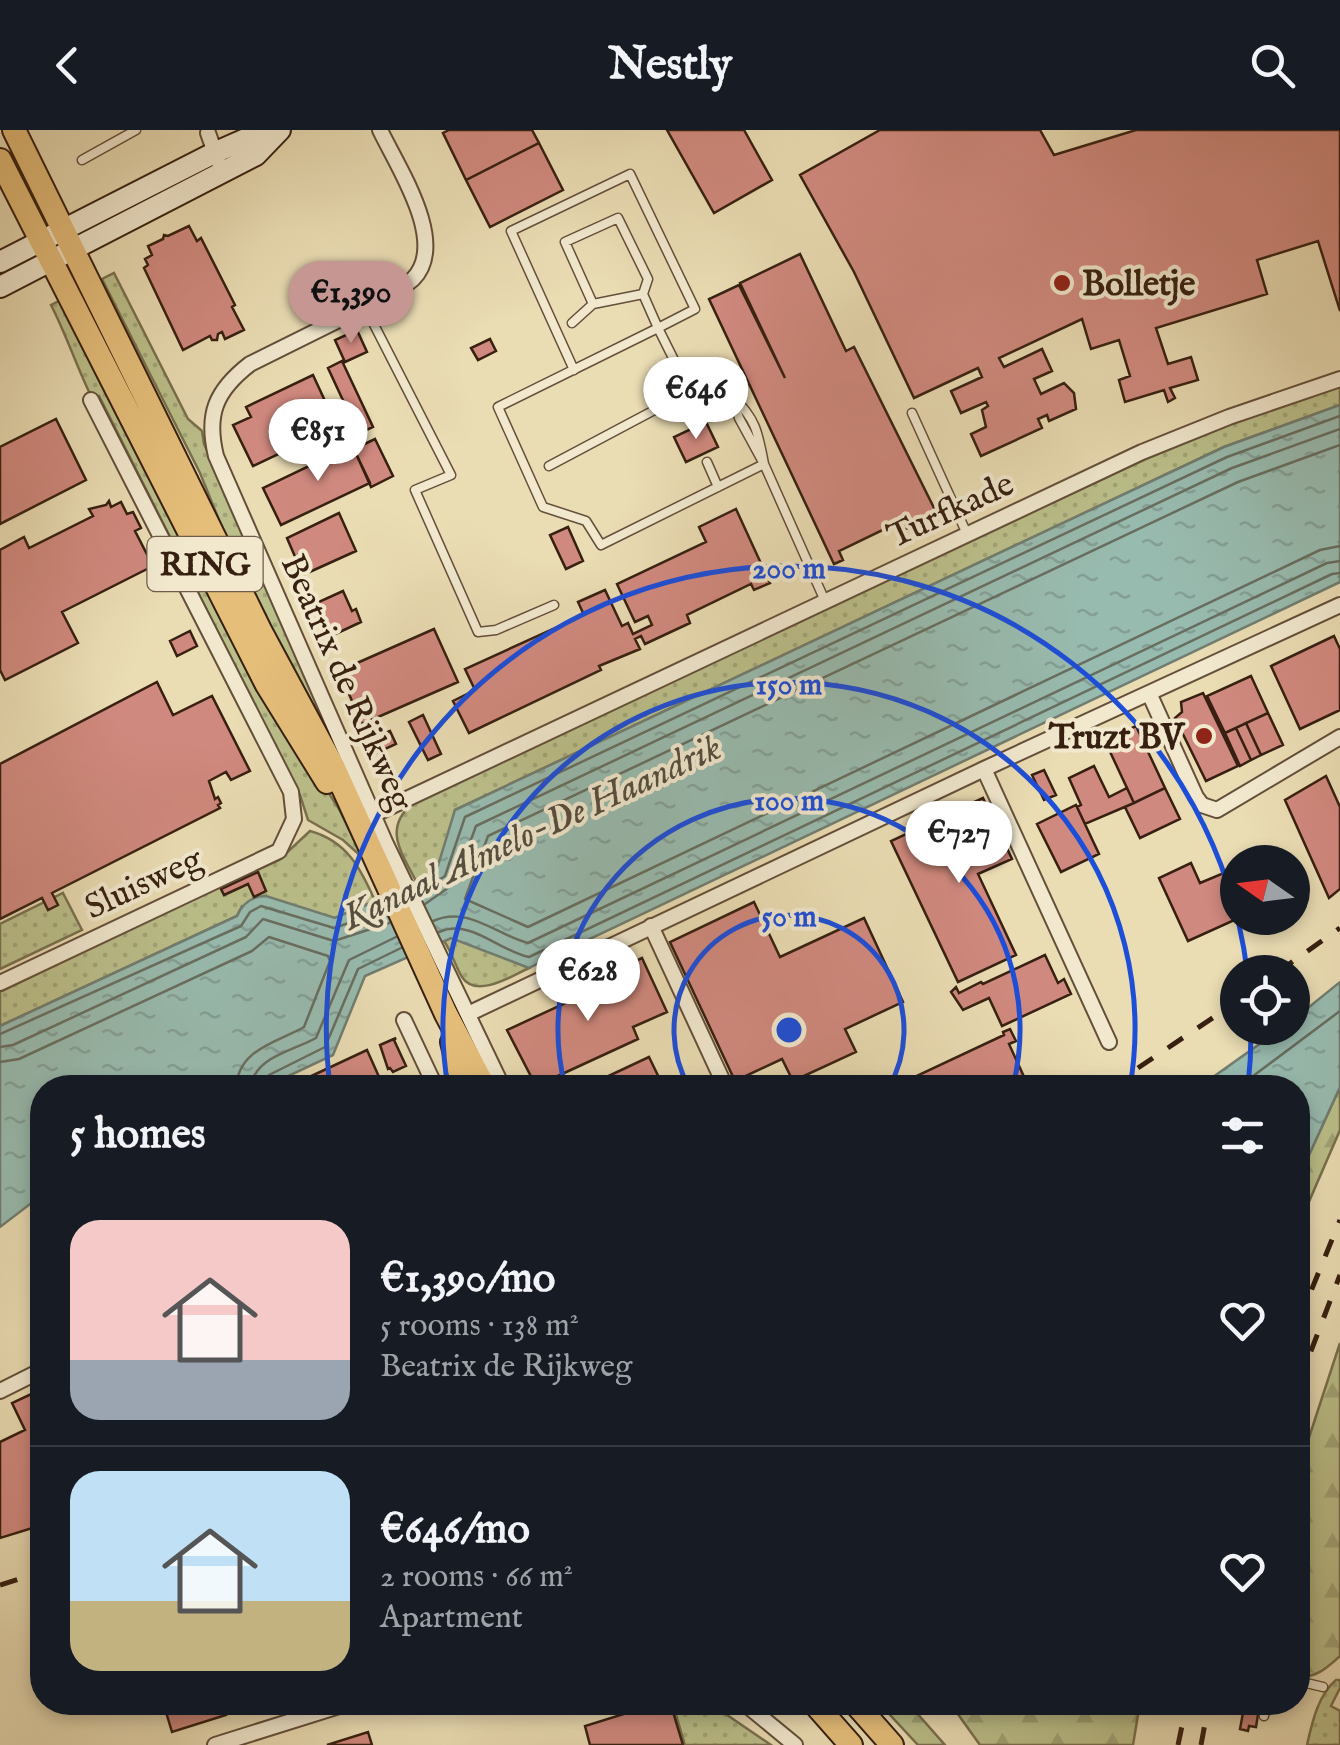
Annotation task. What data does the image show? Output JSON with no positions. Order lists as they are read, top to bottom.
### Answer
{
  "streets": {
    "main road": ["RING"],
    "street": ["Turfkade", "Beatrix de Rijkweg", "Sluisweg"]
  },
  "crossings": [
    ["Turfkade", "RING"],
    ["Turfkade", "Beatrix de Rijkweg"],
    ["RING", "Beatrix de Rijkweg"]
  ],
  "water": ["Kanaal Almelo-De Haandrik"],
  "places": ["Bolletje", "Truzt BV"],
  "north": "left",
  "page": {
    "header": "Nestly",
    "price": [
      "€1,390",
      "€646",
      "€851",
      "€727",
      "€628"
    ],
    "heading": "5 homes",
    "list": [
      {
        "name": "€1,390/mo",
        "note": "5 rooms · 138 m² · Beatrix de Rijkweg"
      },
      {
        "name": "€646/mo",
        "note": "2 rooms · 66 m² · Apartment"
      }
    ]
  },
  "rings": [
    "200 m",
    "150 m",
    "100 m",
    "50 m"
  ]
}
